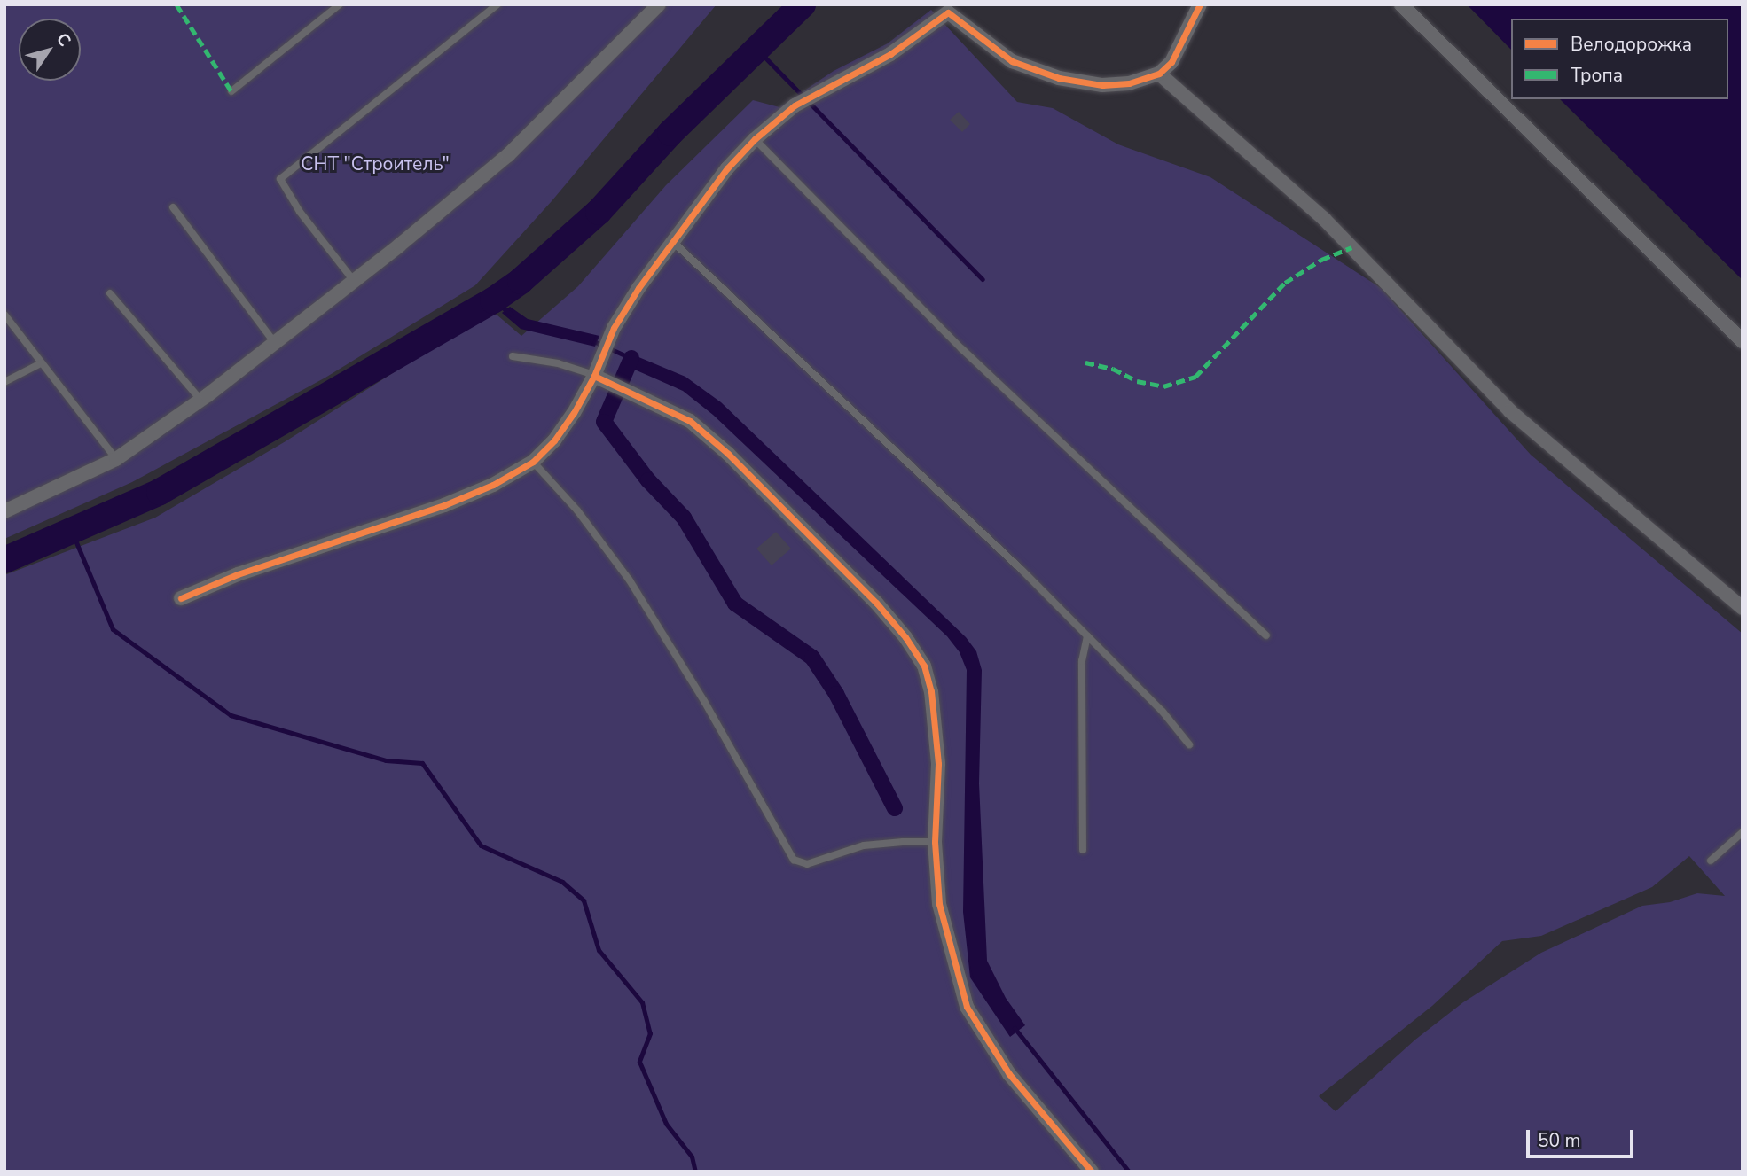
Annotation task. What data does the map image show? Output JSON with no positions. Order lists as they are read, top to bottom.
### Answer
{
  "parks": ["СНТ \"Строитель\""],
  "legend": ["Велодорожка", "Тропа"],
  "scale_bar": "50 m",
  "north": "top right"
}
